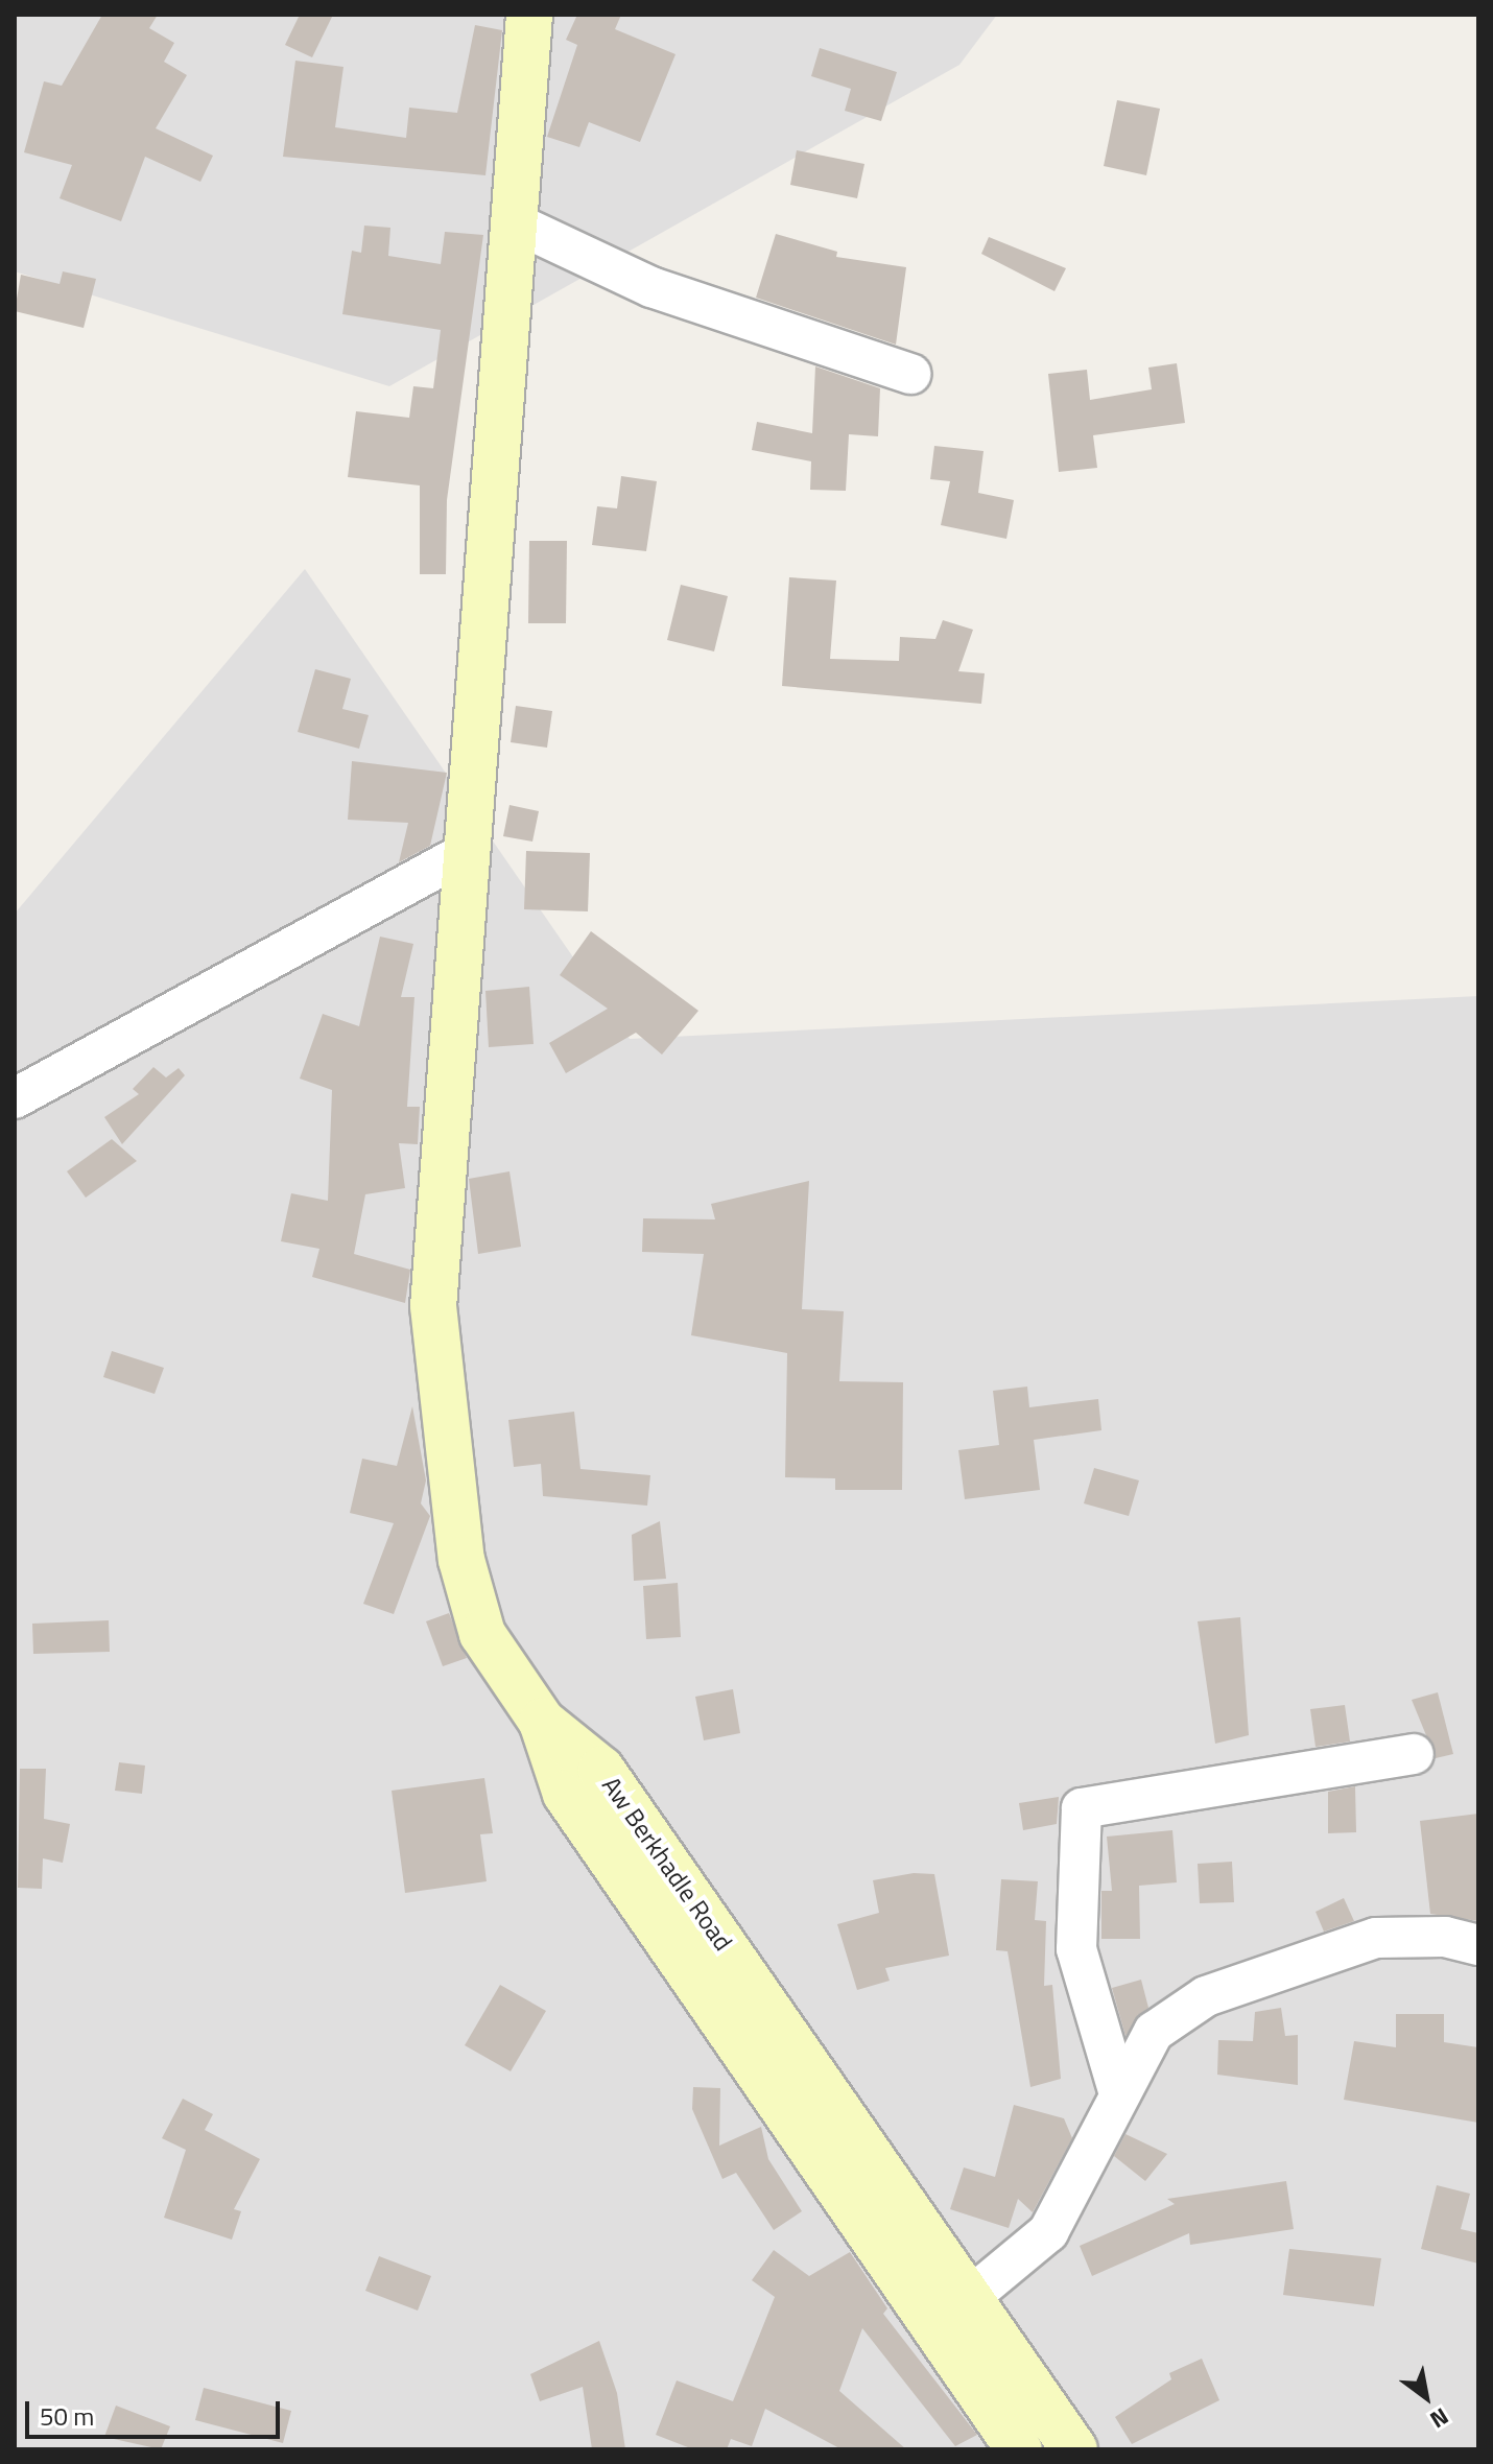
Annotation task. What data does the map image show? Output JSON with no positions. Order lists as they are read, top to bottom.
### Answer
{
  "streets": {
    "main road": ["Aw Berkhadle Road"]
  },
  "scale_bar": "50 m",
  "north": "bottom right"
}
